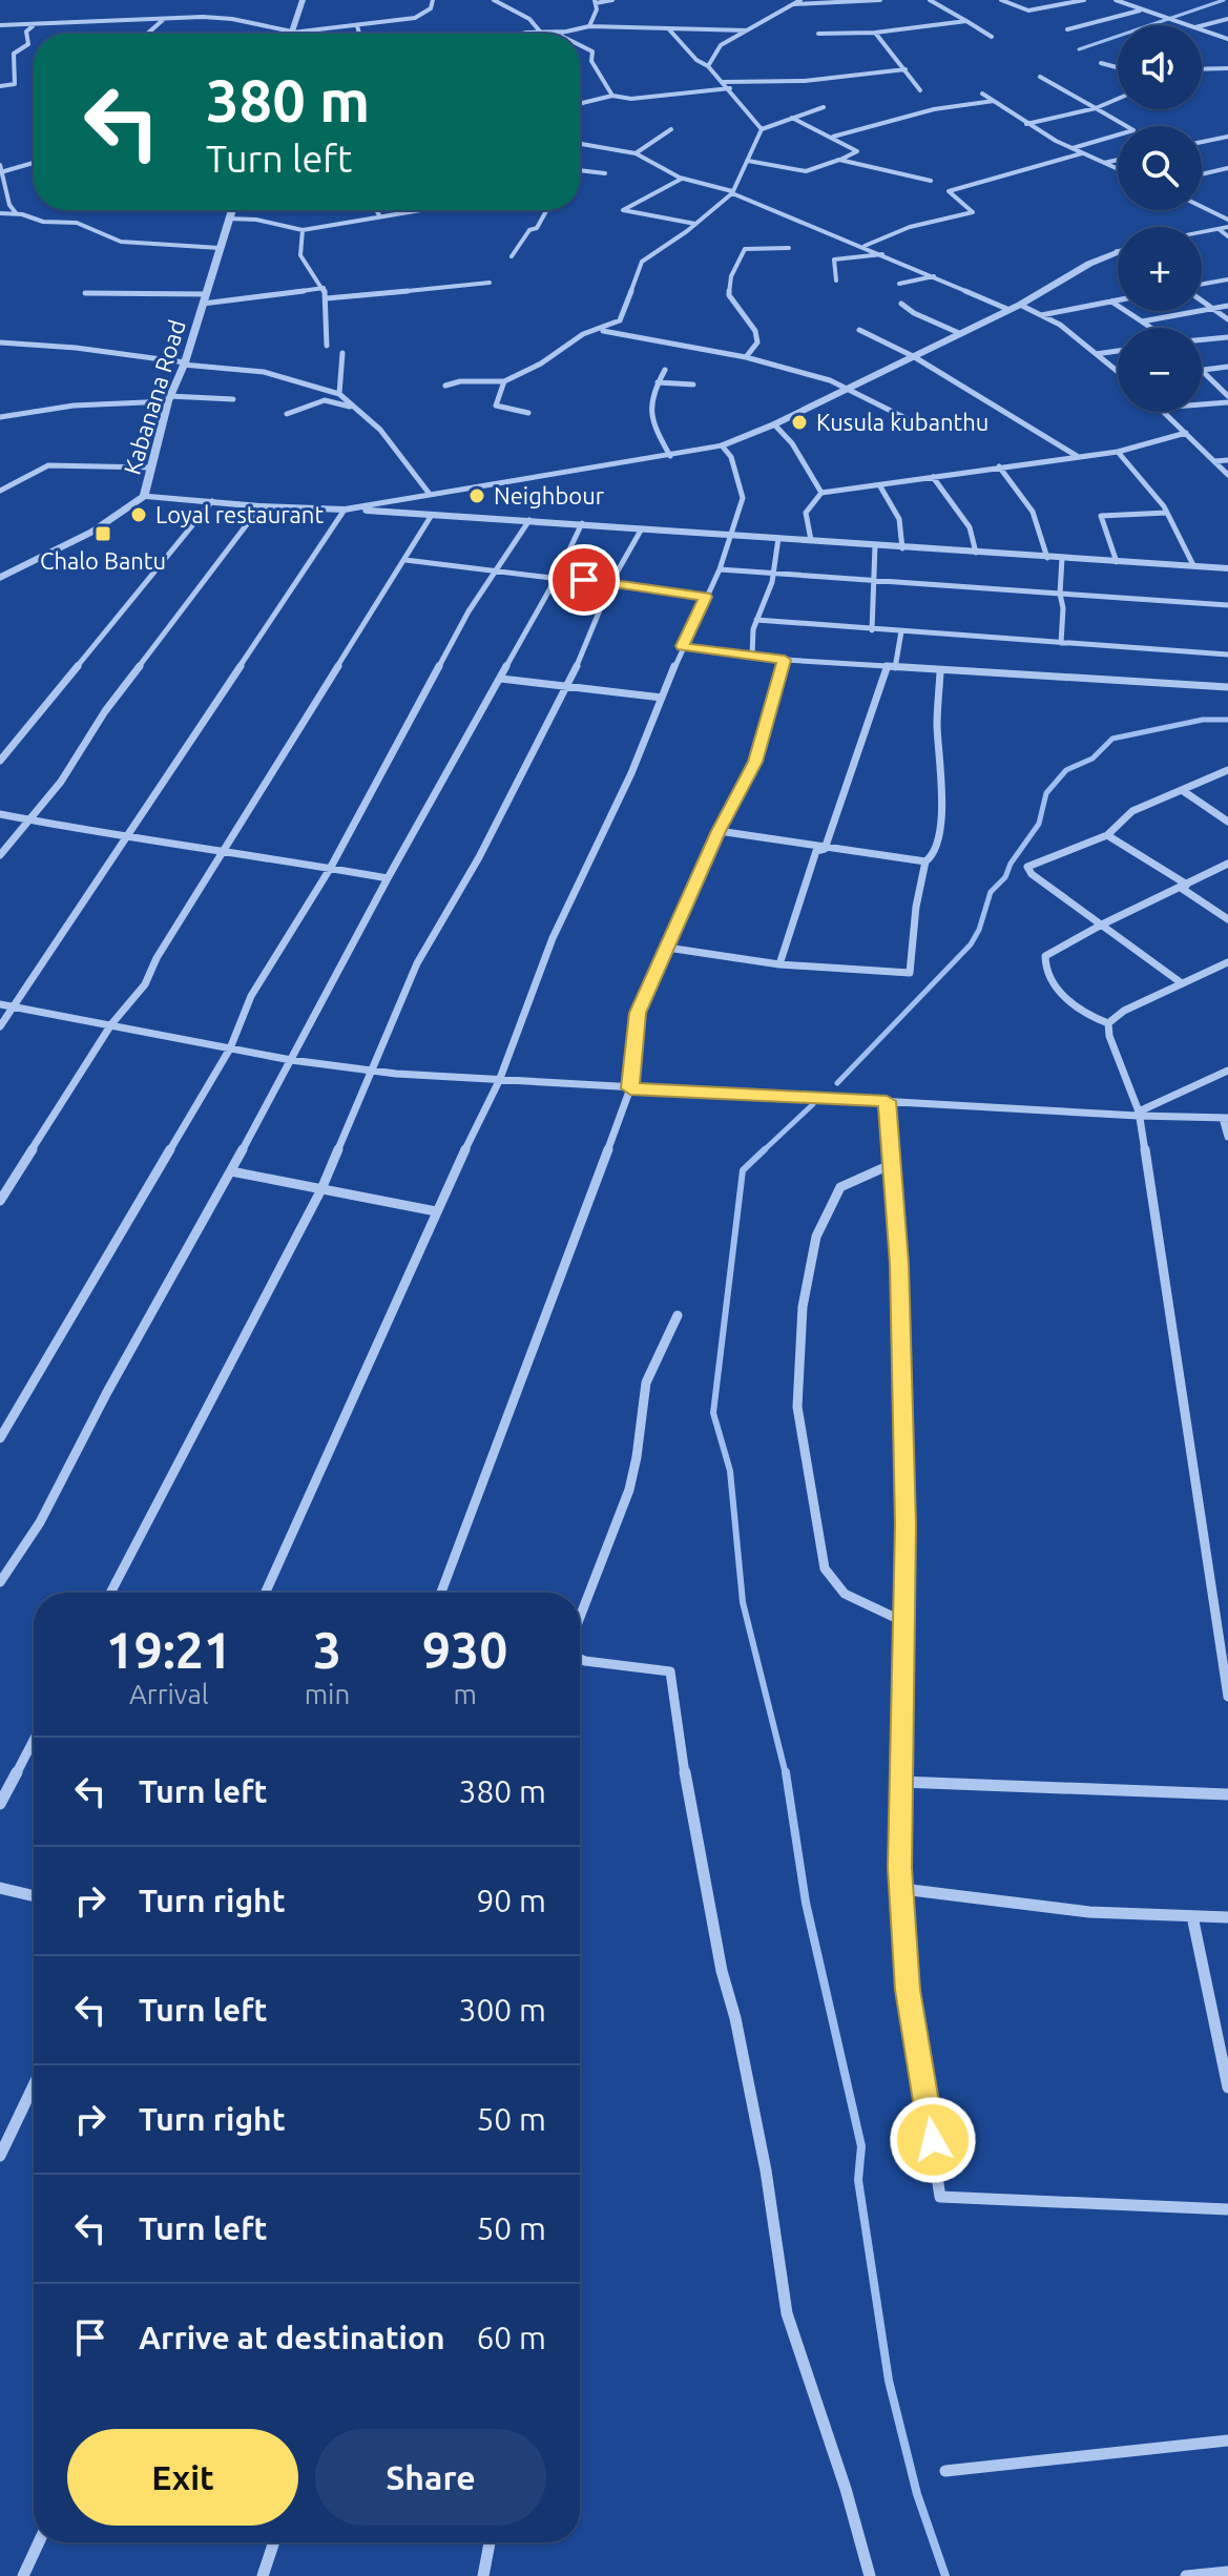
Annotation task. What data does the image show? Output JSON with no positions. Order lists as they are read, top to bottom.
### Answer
{
  "streets": {
    "street": ["Kabanana Road"]
  },
  "places": {
    "other": ["Kusula kubanthu", "Neighbour", "Loyal restaurant"],
    "transit": ["Chalo Bantu"]
  },
  "page": {
    "map_buttons": ["+", "−"],
    "turn": ["380 m", "Turn left"],
    "eta": [
      "19:21",
      "Arrival",
      "3",
      "min",
      "930",
      "m"
    ],
    "list": [
      {
        "name": "Turn left",
        "value": "380 m"
      },
      {
        "name": "Turn right",
        "value": "90 m"
      },
      {
        "name": "Turn left",
        "value": "300 m"
      },
      {
        "name": "Turn right",
        "value": "50 m"
      },
      {
        "name": "Turn left",
        "value": "50 m"
      },
      {
        "name": "Arrive at destination",
        "value": "60 m"
      }
    ],
    "buttons": ["Exit", "Share"]
  }
}
